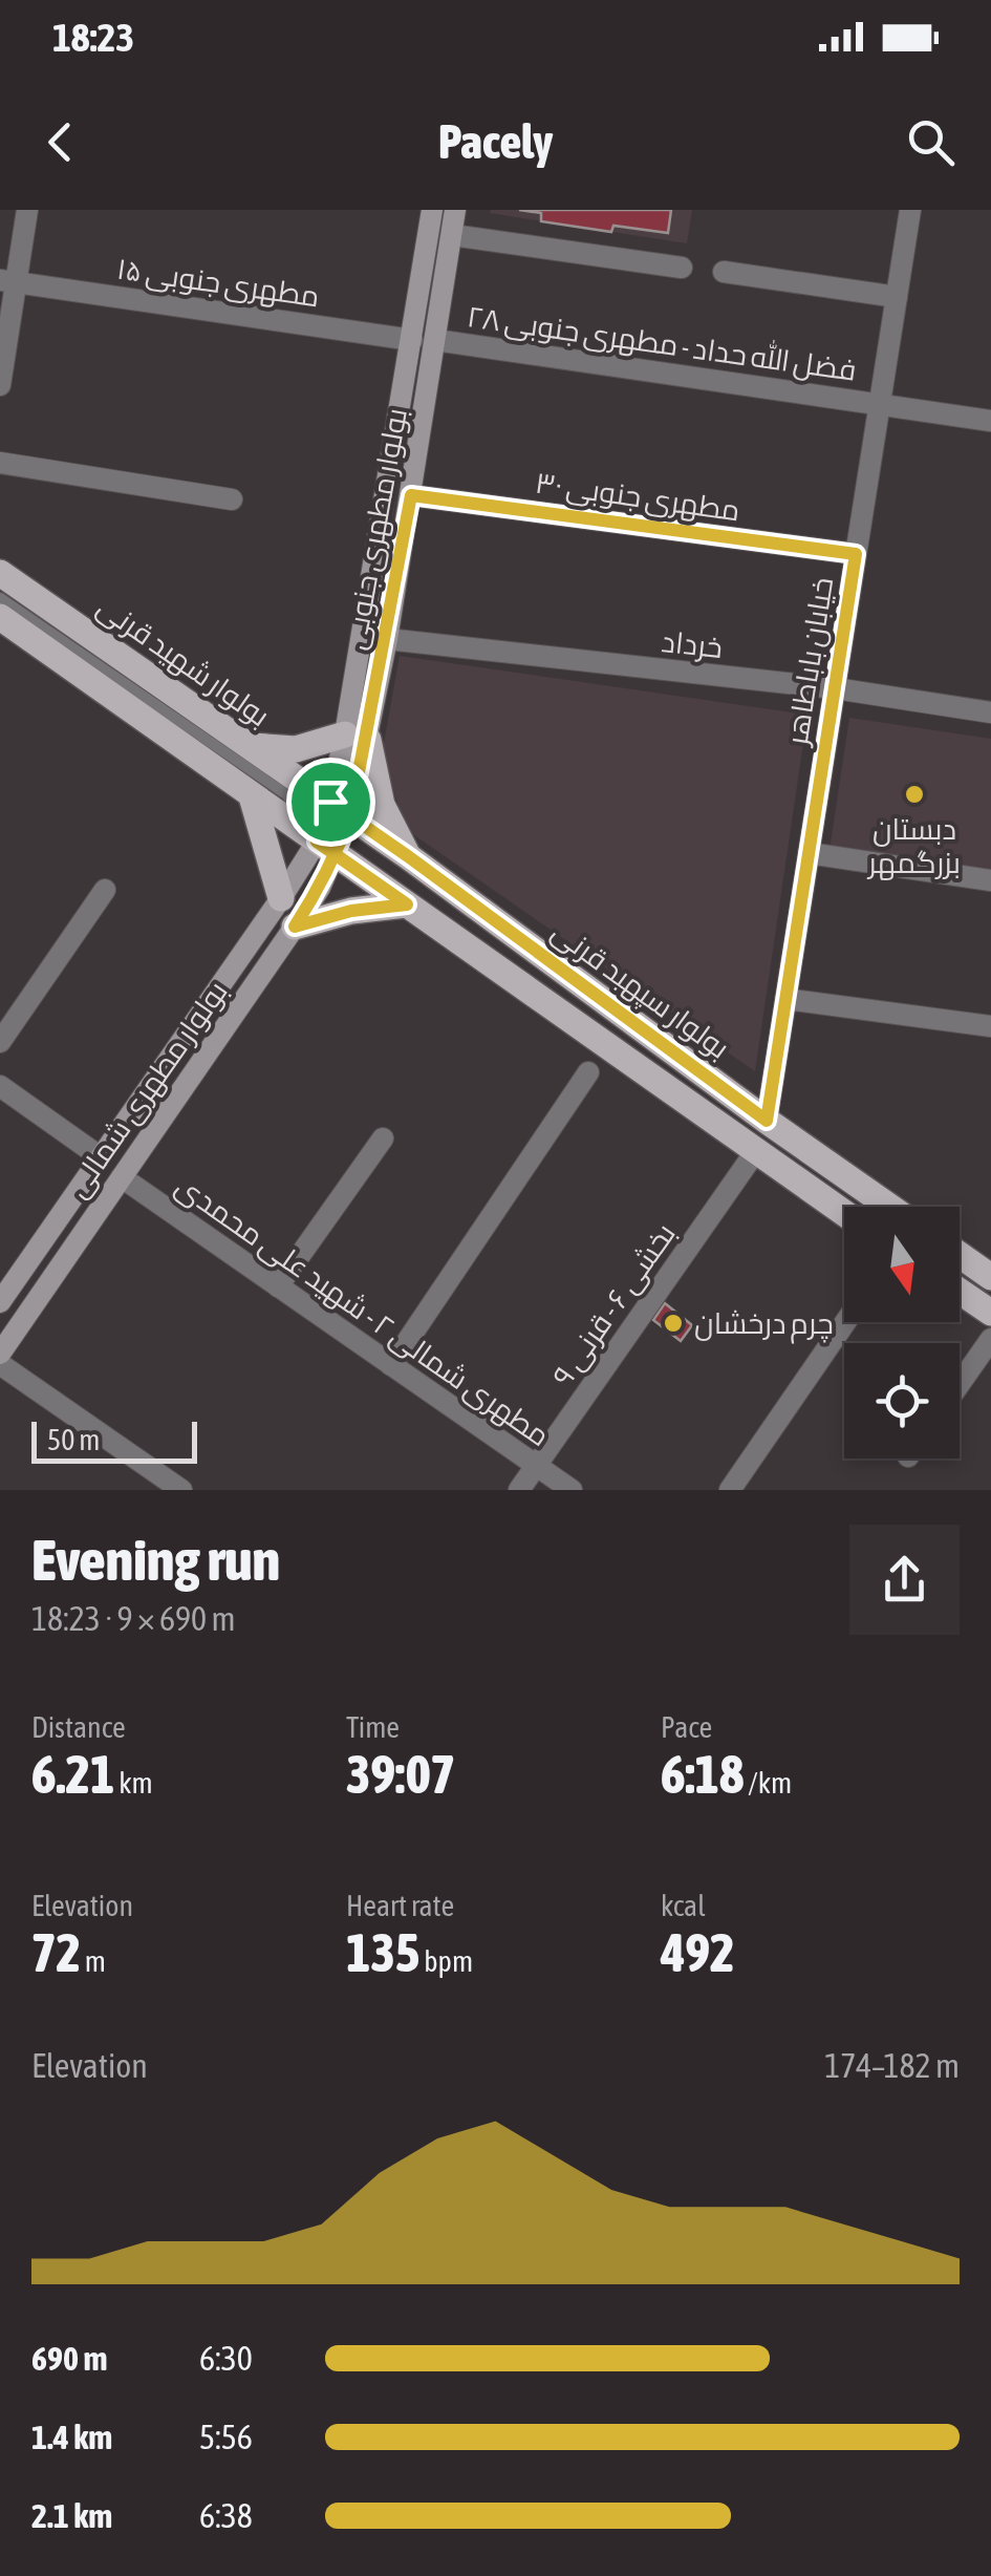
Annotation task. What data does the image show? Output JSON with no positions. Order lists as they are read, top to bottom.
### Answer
{
  "streets": {
    "main road": [
      "بولوار مطهری جنوبی",
      "بولوار شهید قرنی",
      "بولوار سپهبد قرنی",
      "بولوار مطهری شمالی"
    ],
    "street": [
      "مطهری جنوبی ۱۵",
      "فضل الله حداد - مطهری جنوبی ۲۸",
      "مطهری جنوبی ۳۰",
      "خرداد",
      "خیابان باباطاهر",
      "بخشی ۶ - قرنی ۹",
      "مطهری شمالی ۲ - شهید علی محمدی"
    ]
  },
  "crossings": [
    ["مطهری جنوبی ۱۵", "بولوار مطهری جنوبی"],
    ["فضل الله حداد - مطهری جنوبی ۲۸", "بولوار مطهری جنوبی"],
    ["فضل الله حداد - مطهری جنوبی ۲۸", "خیابان باباطاهر"],
    ["مطهری جنوبی ۳۰", "بولوار مطهری جنوبی"],
    ["مطهری جنوبی ۳۰", "خیابان باباطاهر"],
    ["بولوار مطهری جنوبی", "خرداد"],
    ["بولوار مطهری جنوبی", "بولوار شهید قرنی"],
    ["بولوار مطهری جنوبی", "بولوار سپهبد قرنی"],
    ["بولوار مطهری جنوبی", "بولوار مطهری شمالی"],
    ["خرداد", "خیابان باباطاهر"],
    ["بولوار شهید قرنی", "بولوار سپهبد قرنی"],
    ["خیابان باباطاهر", "بولوار سپهبد قرنی"],
    ["بولوار مطهری شمالی", "مطهری شمالی ۲ - شهید علی محمدی"],
    ["بخشی ۶ - قرنی ۹", "مطهری شمالی ۲ - شهید علی محمدی"]
  ],
  "places": ["دبستان بزرگمهر", "چرم درخشان"],
  "scale_bar": "50 m",
  "north": "bottom",
  "page": {
    "status": "18:23",
    "header": "Pacely",
    "scale": "50 m",
    "heading": ["Evening run", "18:23 · 9 × 690 m"],
    "stats": [
      ["Distance", "6.21 km"],
      ["Time", "39:07"],
      ["Pace", "6:18 /km"],
      ["Elevation", "72 m"],
      ["Heart rate", "135 bpm"],
      ["kcal", "492"]
    ],
    "chart": ["Elevation", "174–182 m"],
    "list": [
      {
        "name": "690 m",
        "note": "6:30"
      },
      {
        "name": "1.4 km",
        "note": "5:56"
      },
      {
        "name": "2.1 km",
        "note": "6:38"
      }
    ]
  }
}
